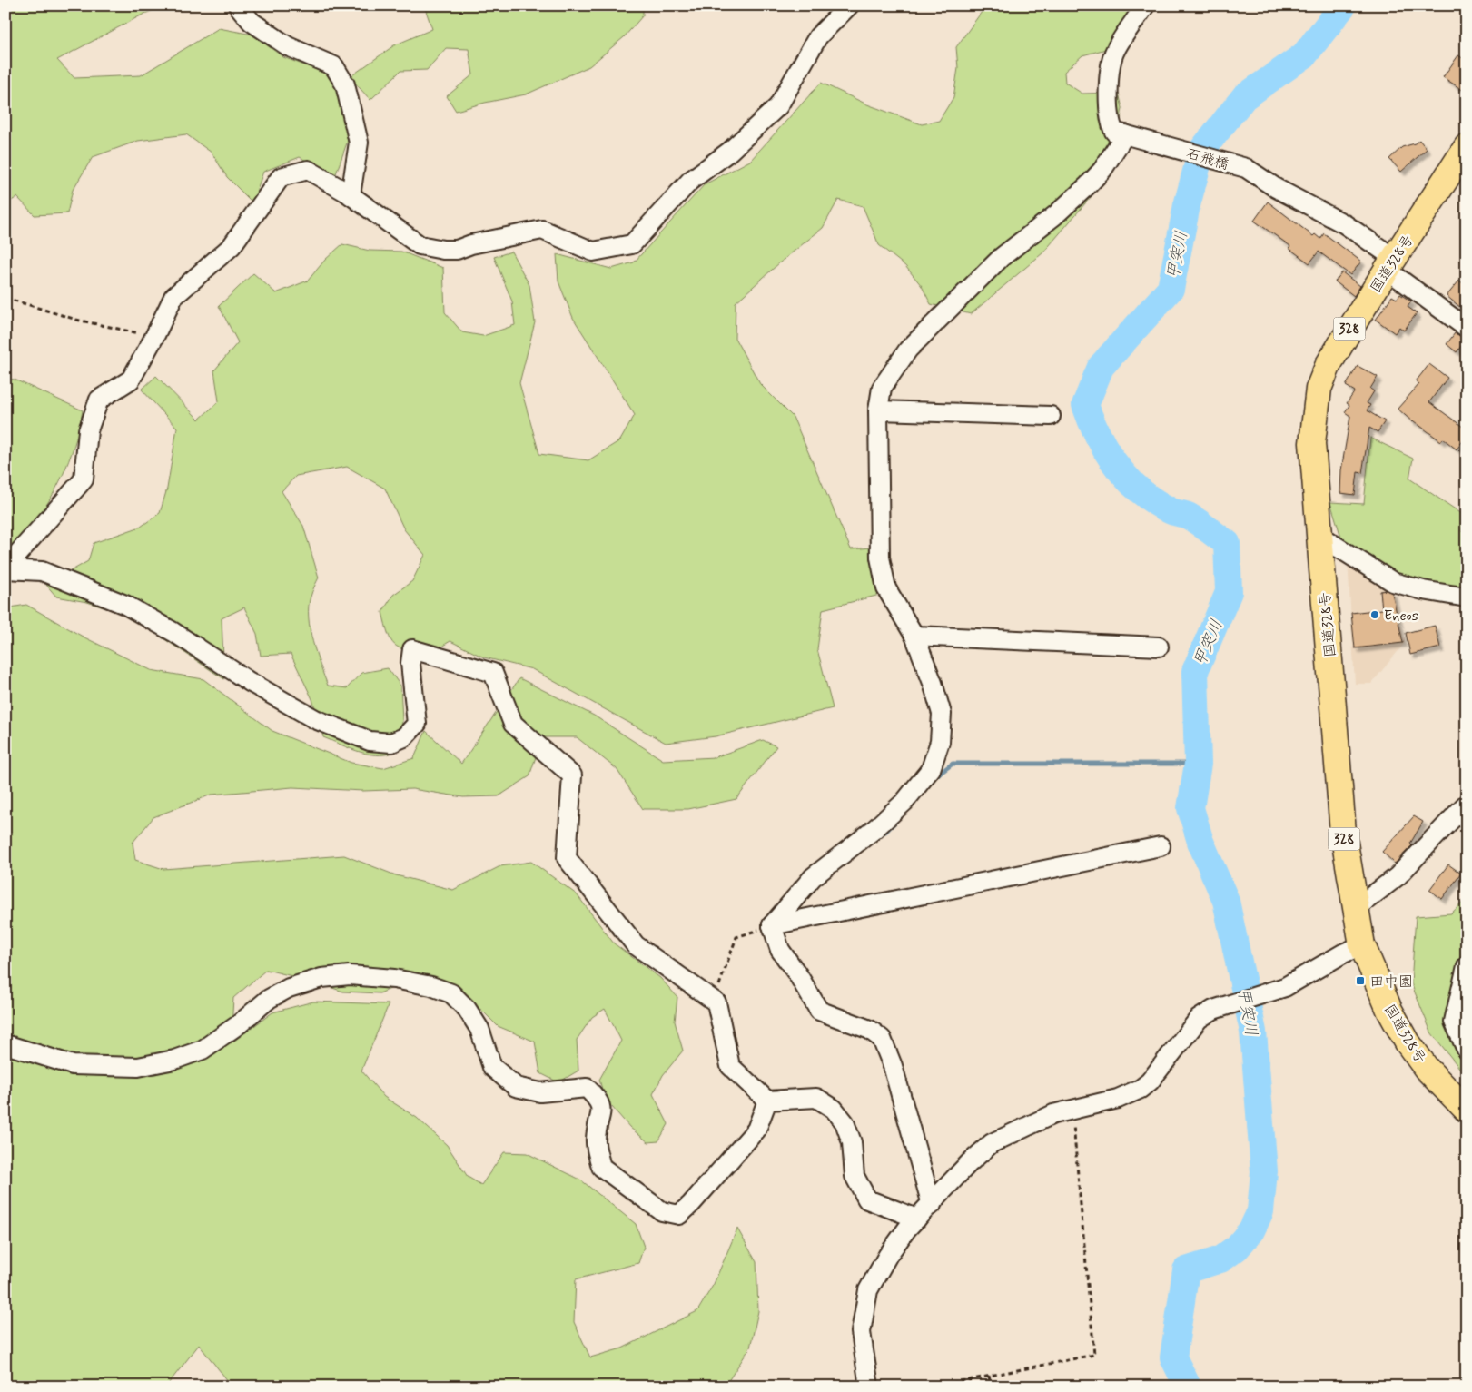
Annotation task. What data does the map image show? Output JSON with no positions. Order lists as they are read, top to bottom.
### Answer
{
  "streets": {
    "highway": ["国道328号", "328"],
    "street": ["石飛橋"]
  },
  "crossings": [
    ["石飛橋", "国道328号"]
  ],
  "water": ["甲突川"],
  "places": {
    "other": ["Eneos"],
    "transit": ["田中園"]
  }
}
